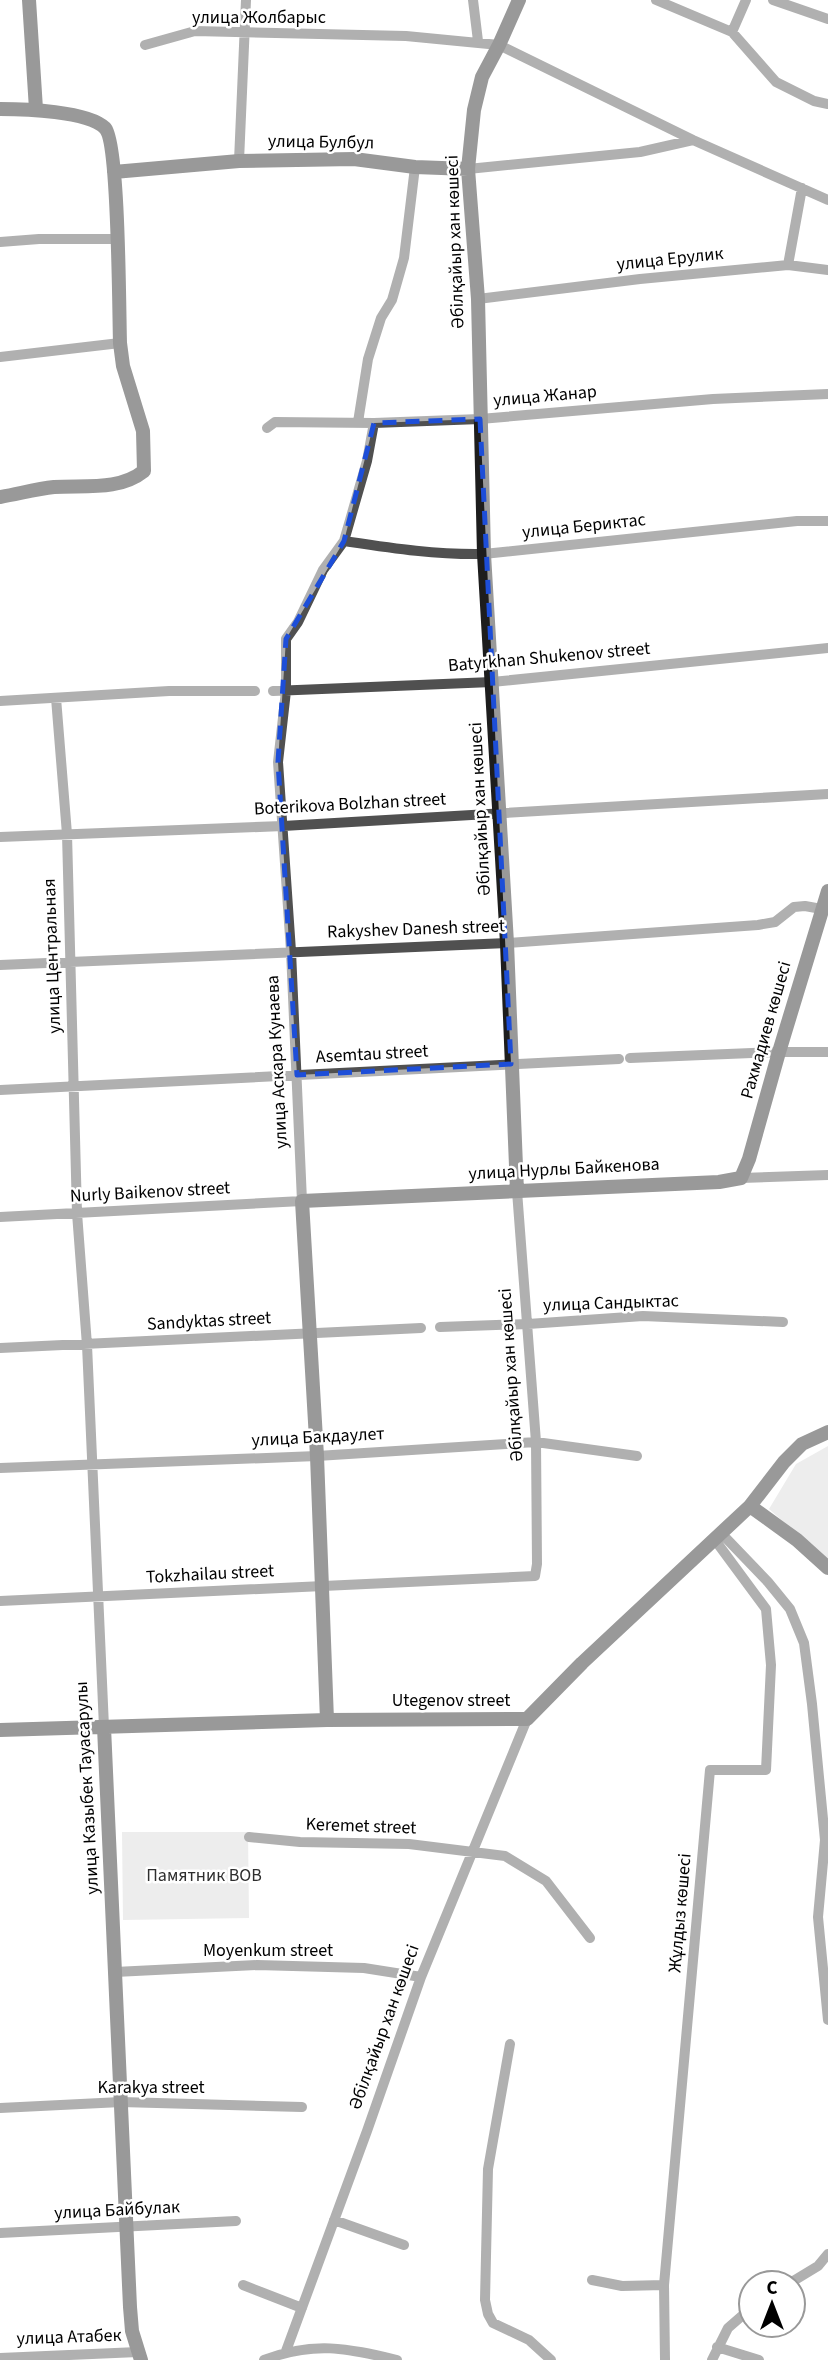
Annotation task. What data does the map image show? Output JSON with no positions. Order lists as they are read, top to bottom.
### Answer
{
  "streets": {
    "street": [
      "улица Жолбарыс",
      "улица Булбул",
      "Әбілқайыр хан көшесі",
      "улица Ерулик",
      "улица Жанар",
      "улица Бериктас",
      "Batyrkhan Shukenov street",
      "Boterikova Bolzhan street",
      "Rakyshev Danesh street",
      "улица Центральная",
      "Рахмадиев көшесі",
      "Asemtau street",
      "улица Аскара Кунаева",
      "улица Нурлы Байкенова",
      "Nurly Baikenov street",
      "улица Сандыктас",
      "Sandyktas street",
      "улица Бакдаулет",
      "Tokzhailau street",
      "Utegenov street",
      "улица Казыбек Тауасарулы",
      "Keremet street",
      "Жұлдыз көшесі",
      "Moyenkum street",
      "Karakya street",
      "улица Байбулак",
      "улица Атабек"
    ]
  },
  "crossings": [
    ["улица Жолбарыс", "Әбілқайыр хан көшесі"],
    ["улица Булбул", "Әбілқайыр хан көшесі"],
    ["Әбілқайыр хан көшесі", "улица Ерулик"],
    ["Әбілқайыр хан көшесі", "улица Жанар"],
    ["Әбілқайыр хан көшесі", "улица Бериктас"],
    ["Әбілқайыр хан көшесі", "Batyrkhan Shukenov street"],
    ["Әбілқайыр хан көшесі", "Boterikova Bolzhan street"],
    ["Әбілқайыр хан көшесі", "Rakyshev Danesh street"],
    ["Әбілқайыр хан көшесі", "Asemtau street"],
    ["Әбілқайыр хан көшесі", "улица Нурлы Байкенова"],
    ["Әбілқайыр хан көшесі", "улица Сандыктас"],
    ["Әбілқайыр хан көшесі", "улица Бакдаулет"],
    ["Әбілқайыр хан көшесі", "Tokzhailau street"],
    ["Әбілқайыр хан көшесі", "Utegenov street"],
    ["Әбілқайыр хан көшесі", "Keremet street"],
    ["Әбілқайыр хан көшесі", "Moyenkum street"],
    ["улица Жанар", "улица Аскара Кунаева"],
    ["улица Бериктас", "улица Аскара Кунаева"],
    ["Batyrkhan Shukenov street", "улица Аскара Кунаева"],
    ["Boterikova Bolzhan street", "улица Центральная"],
    ["Boterikova Bolzhan street", "улица Аскара Кунаева"],
    ["Rakyshev Danesh street", "улица Центральная"],
    ["Rakyshev Danesh street", "Рахмадиев көшесі"],
    ["Rakyshev Danesh street", "улица Аскара Кунаева"],
    ["улица Центральная", "Asemtau street"],
    ["улица Центральная", "Nurly Baikenov street"],
    ["улица Центральная", "улица Казыбек Тауасарулы"],
    ["Рахмадиев көшесі", "Asemtau street"],
    ["Рахмадиев көшесі", "улица Нурлы Байкенова"],
    ["Asemtau street", "улица Аскара Кунаева"],
    ["улица Аскара Кунаева", "улица Нурлы Байкенова"],
    ["улица Аскара Кунаева", "Nurly Baikenov street"],
    ["улица Аскара Кунаева", "Sandyktas street"],
    ["улица Аскара Кунаева", "улица Бакдаулет"],
    ["улица Аскара Кунаева", "Tokzhailau street"],
    ["улица Аскара Кунаева", "Utegenov street"],
    ["улица Нурлы Байкенова", "Nurly Baikenov street"],
    ["Nurly Baikenov street", "улица Казыбек Тауасарулы"],
    ["Sandyktas street", "улица Казыбек Тауасарулы"],
    ["улица Бакдаулет", "улица Казыбек Тауасарулы"],
    ["Tokzhailau street", "улица Казыбек Тауасарулы"],
    ["Utegenov street", "улица Казыбек Тауасарулы"],
    ["Utegenov street", "Жұлдыз көшесі"],
    ["улица Казыбек Тауасарулы", "Moyenkum street"],
    ["улица Казыбек Тауасарулы", "Karakya street"],
    ["улица Казыбек Тауасарулы", "улица Байбулак"],
    ["улица Казыбек Тауасарулы", "улица Атабек"]
  ],
  "parks": ["Памятник ВОВ"],
  "north": "top"
}
